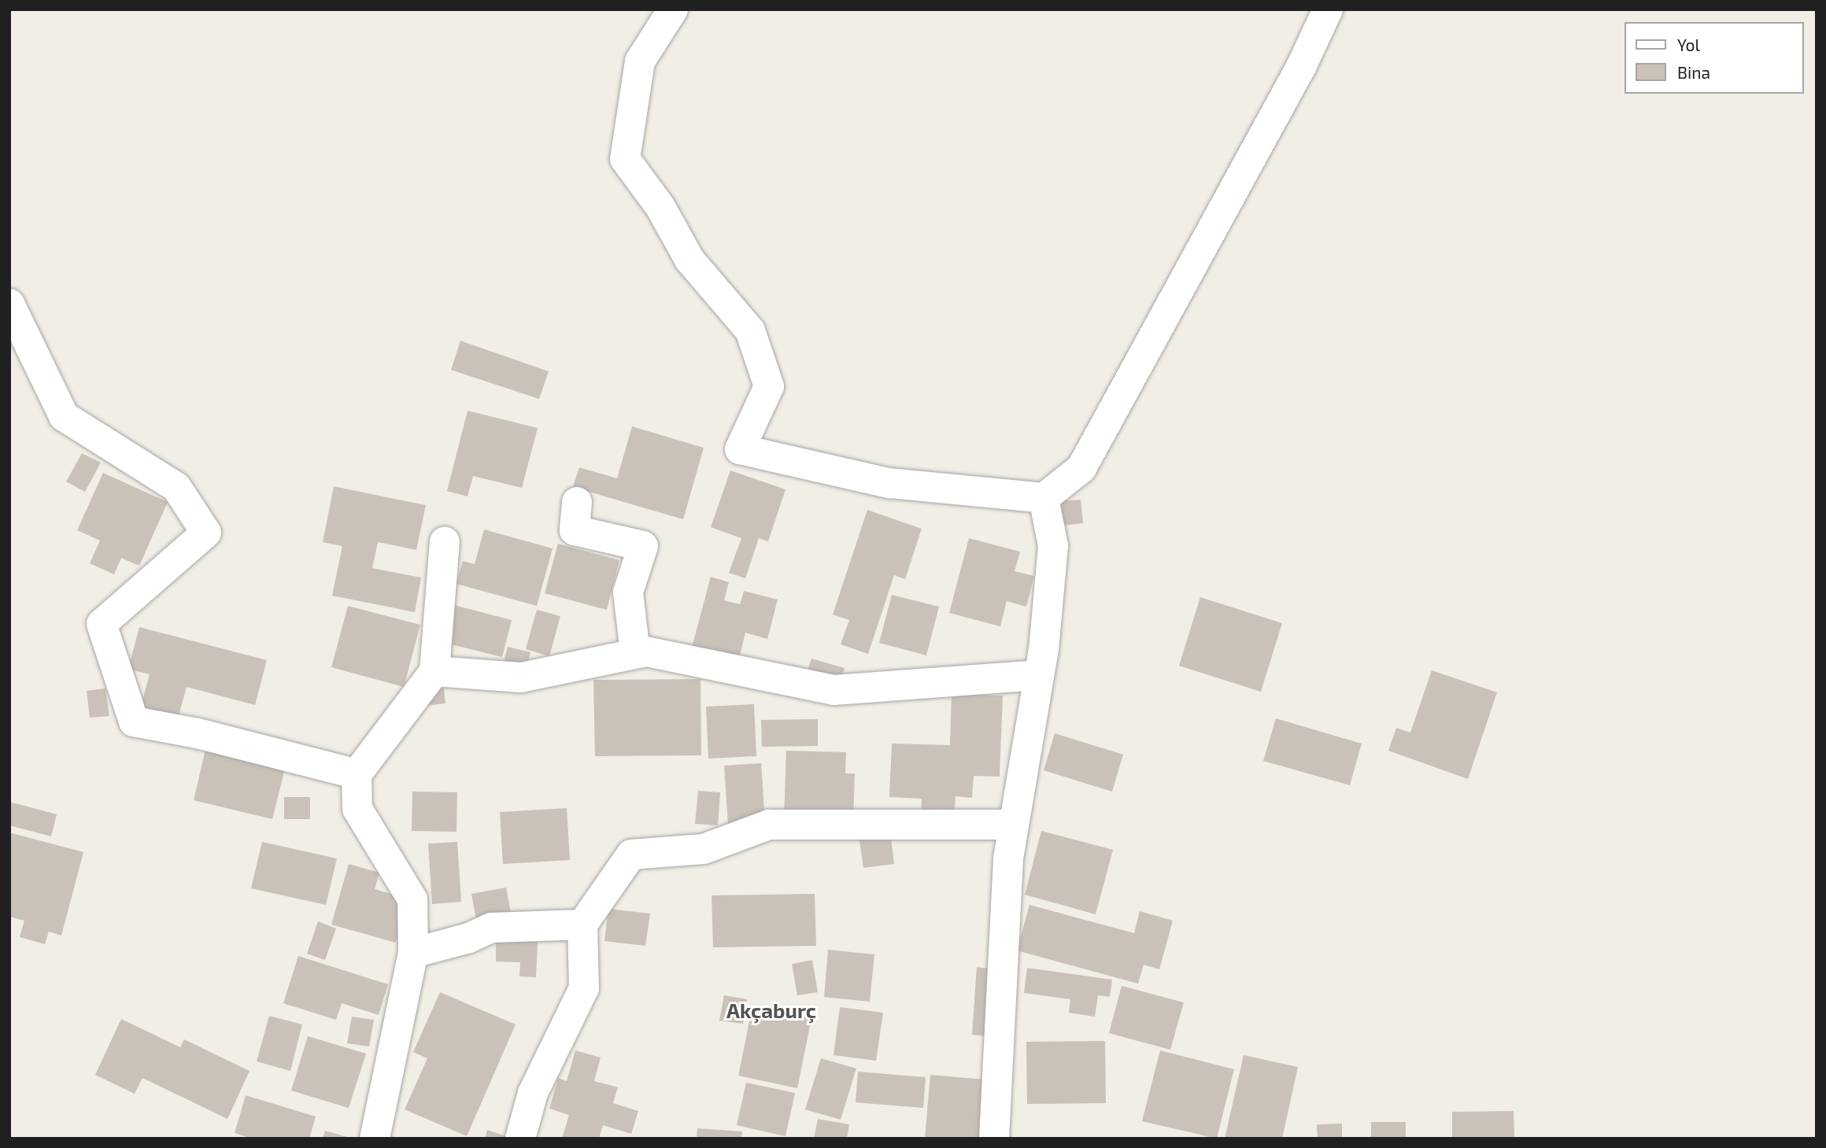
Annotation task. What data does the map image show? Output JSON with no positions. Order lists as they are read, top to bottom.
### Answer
{
  "districts": ["Akçaburç"],
  "legend": ["Yol", "Bina"]
}
